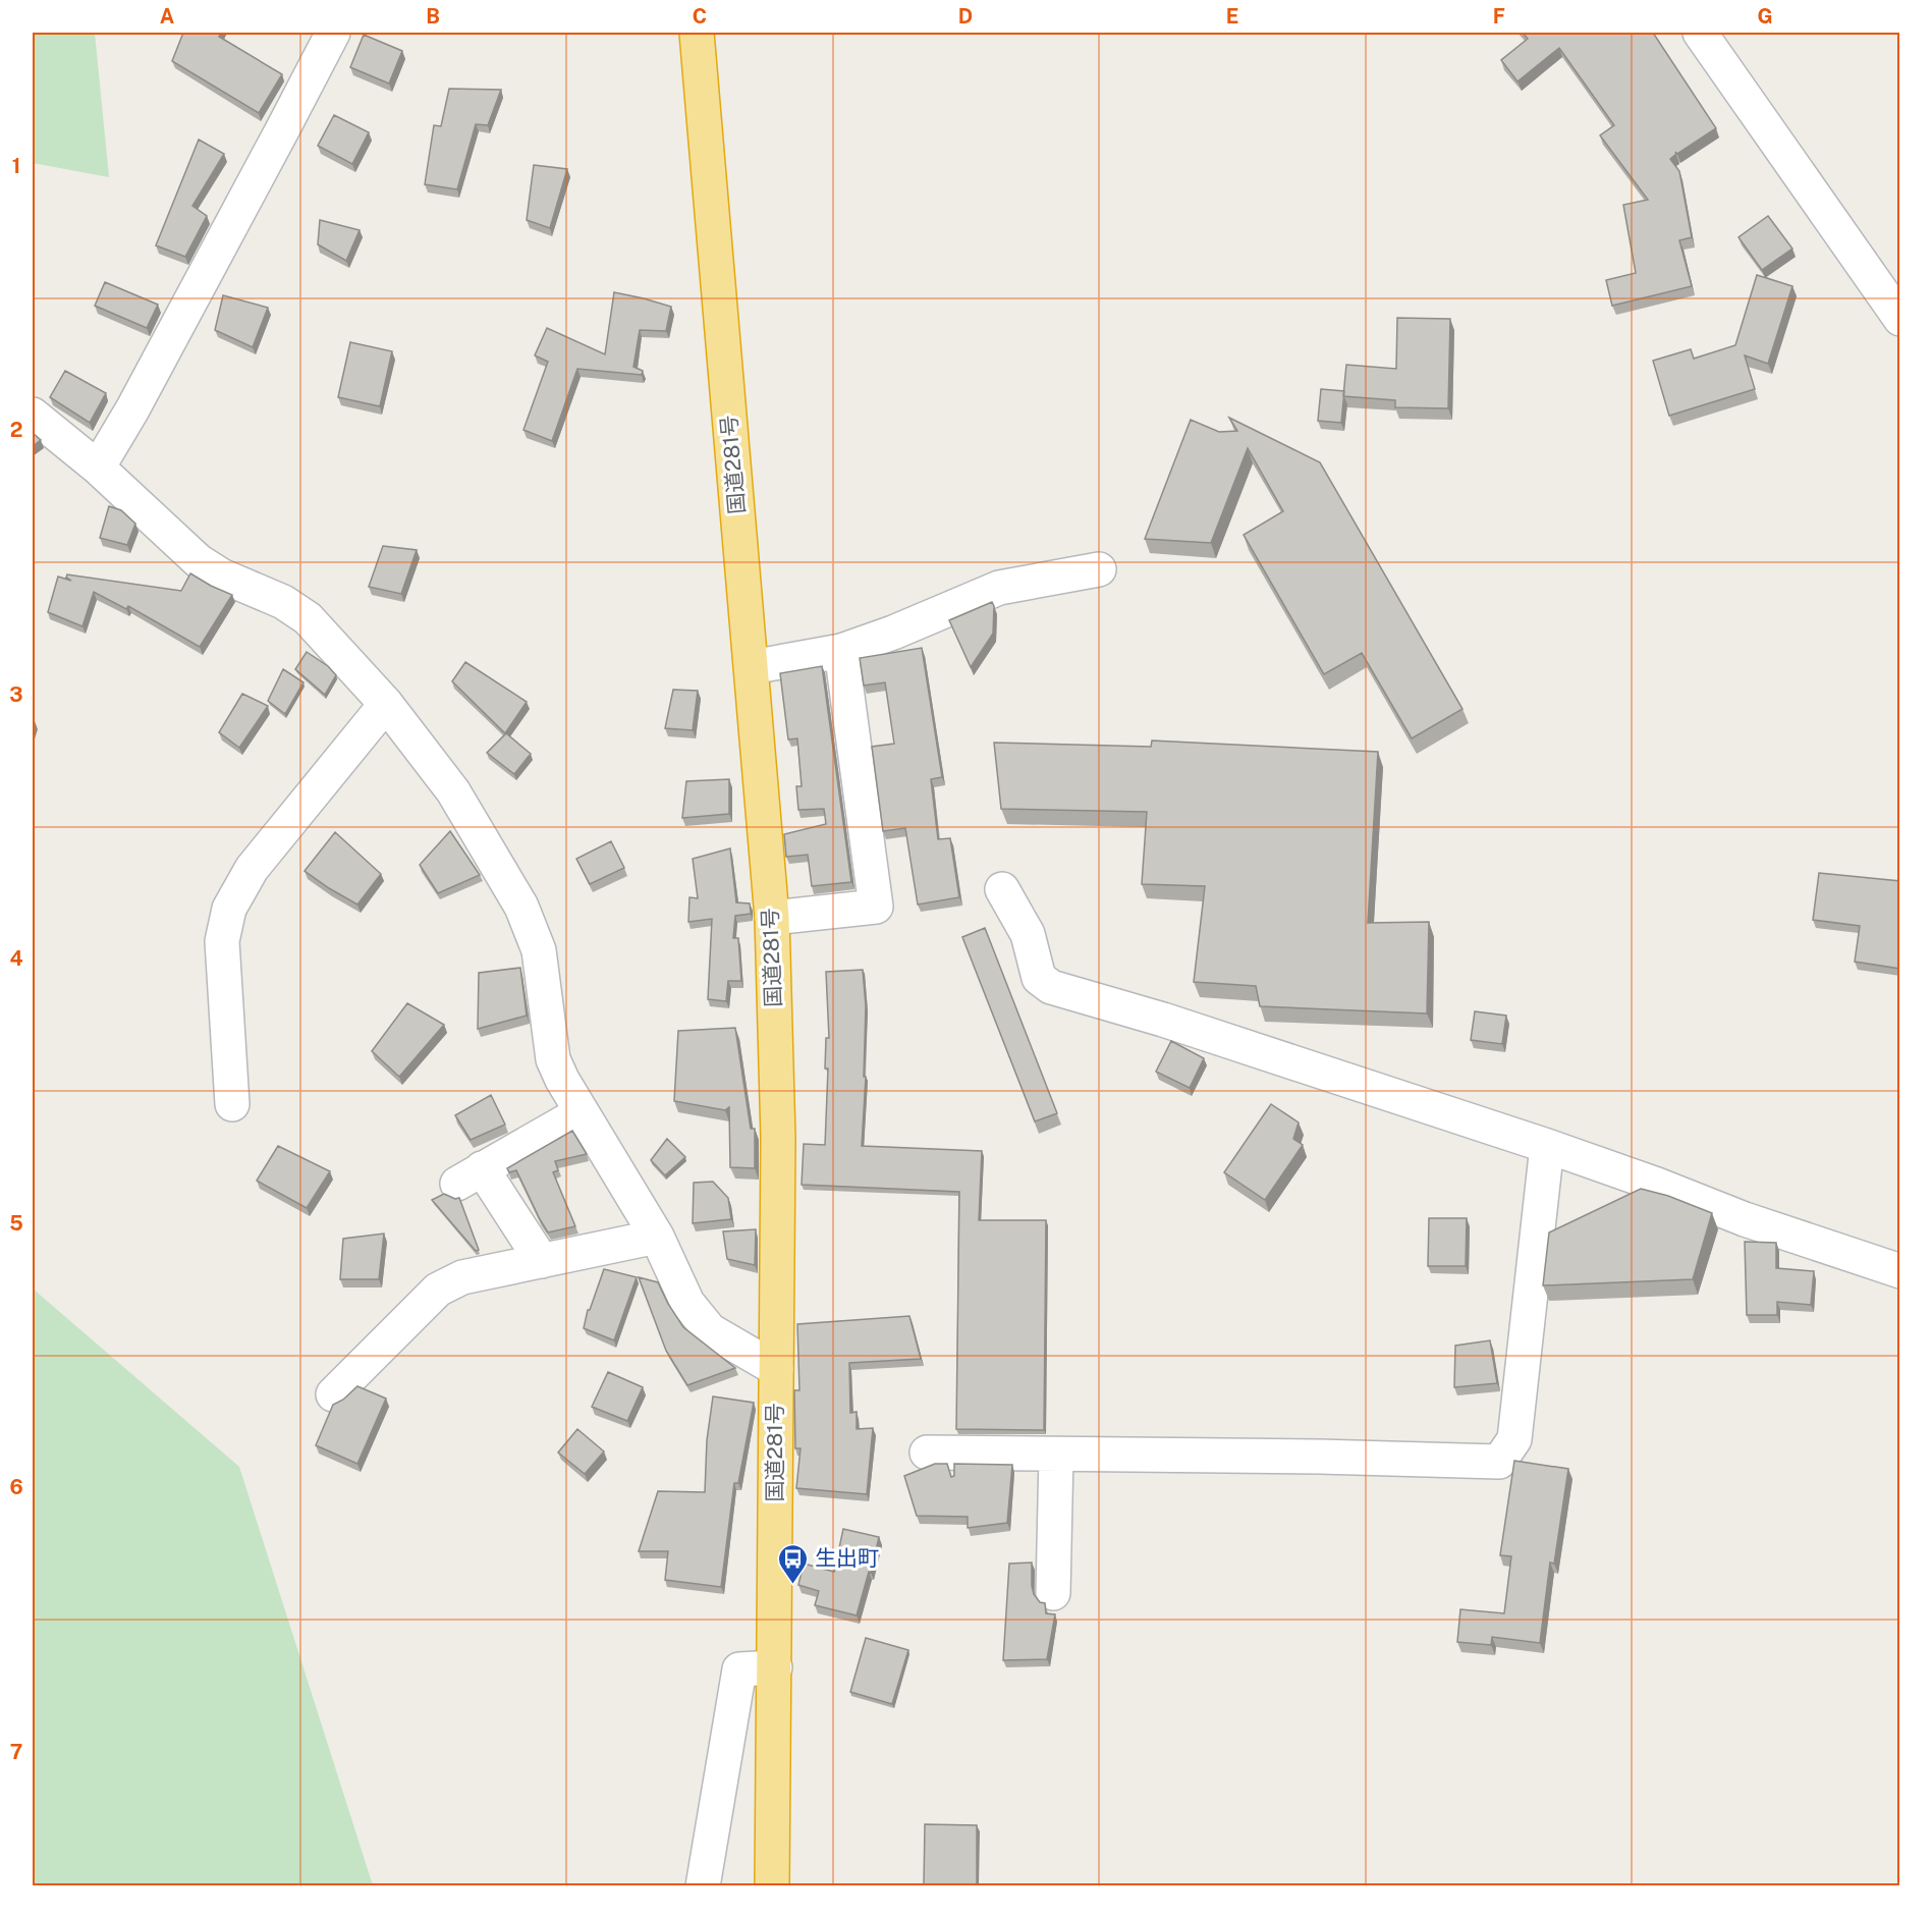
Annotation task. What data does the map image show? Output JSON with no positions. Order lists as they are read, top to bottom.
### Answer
{
  "streets": {
    "highway": ["国道281号"]
  },
  "places": {
    "bus stop": ["生出町"]
  },
  "grid": {
    "columns": [
      "A",
      "B",
      "C",
      "D",
      "E",
      "F",
      "G"
    ],
    "rows": [
      "1",
      "2",
      "3",
      "4",
      "5",
      "6",
      "7"
    ]
  }
}
